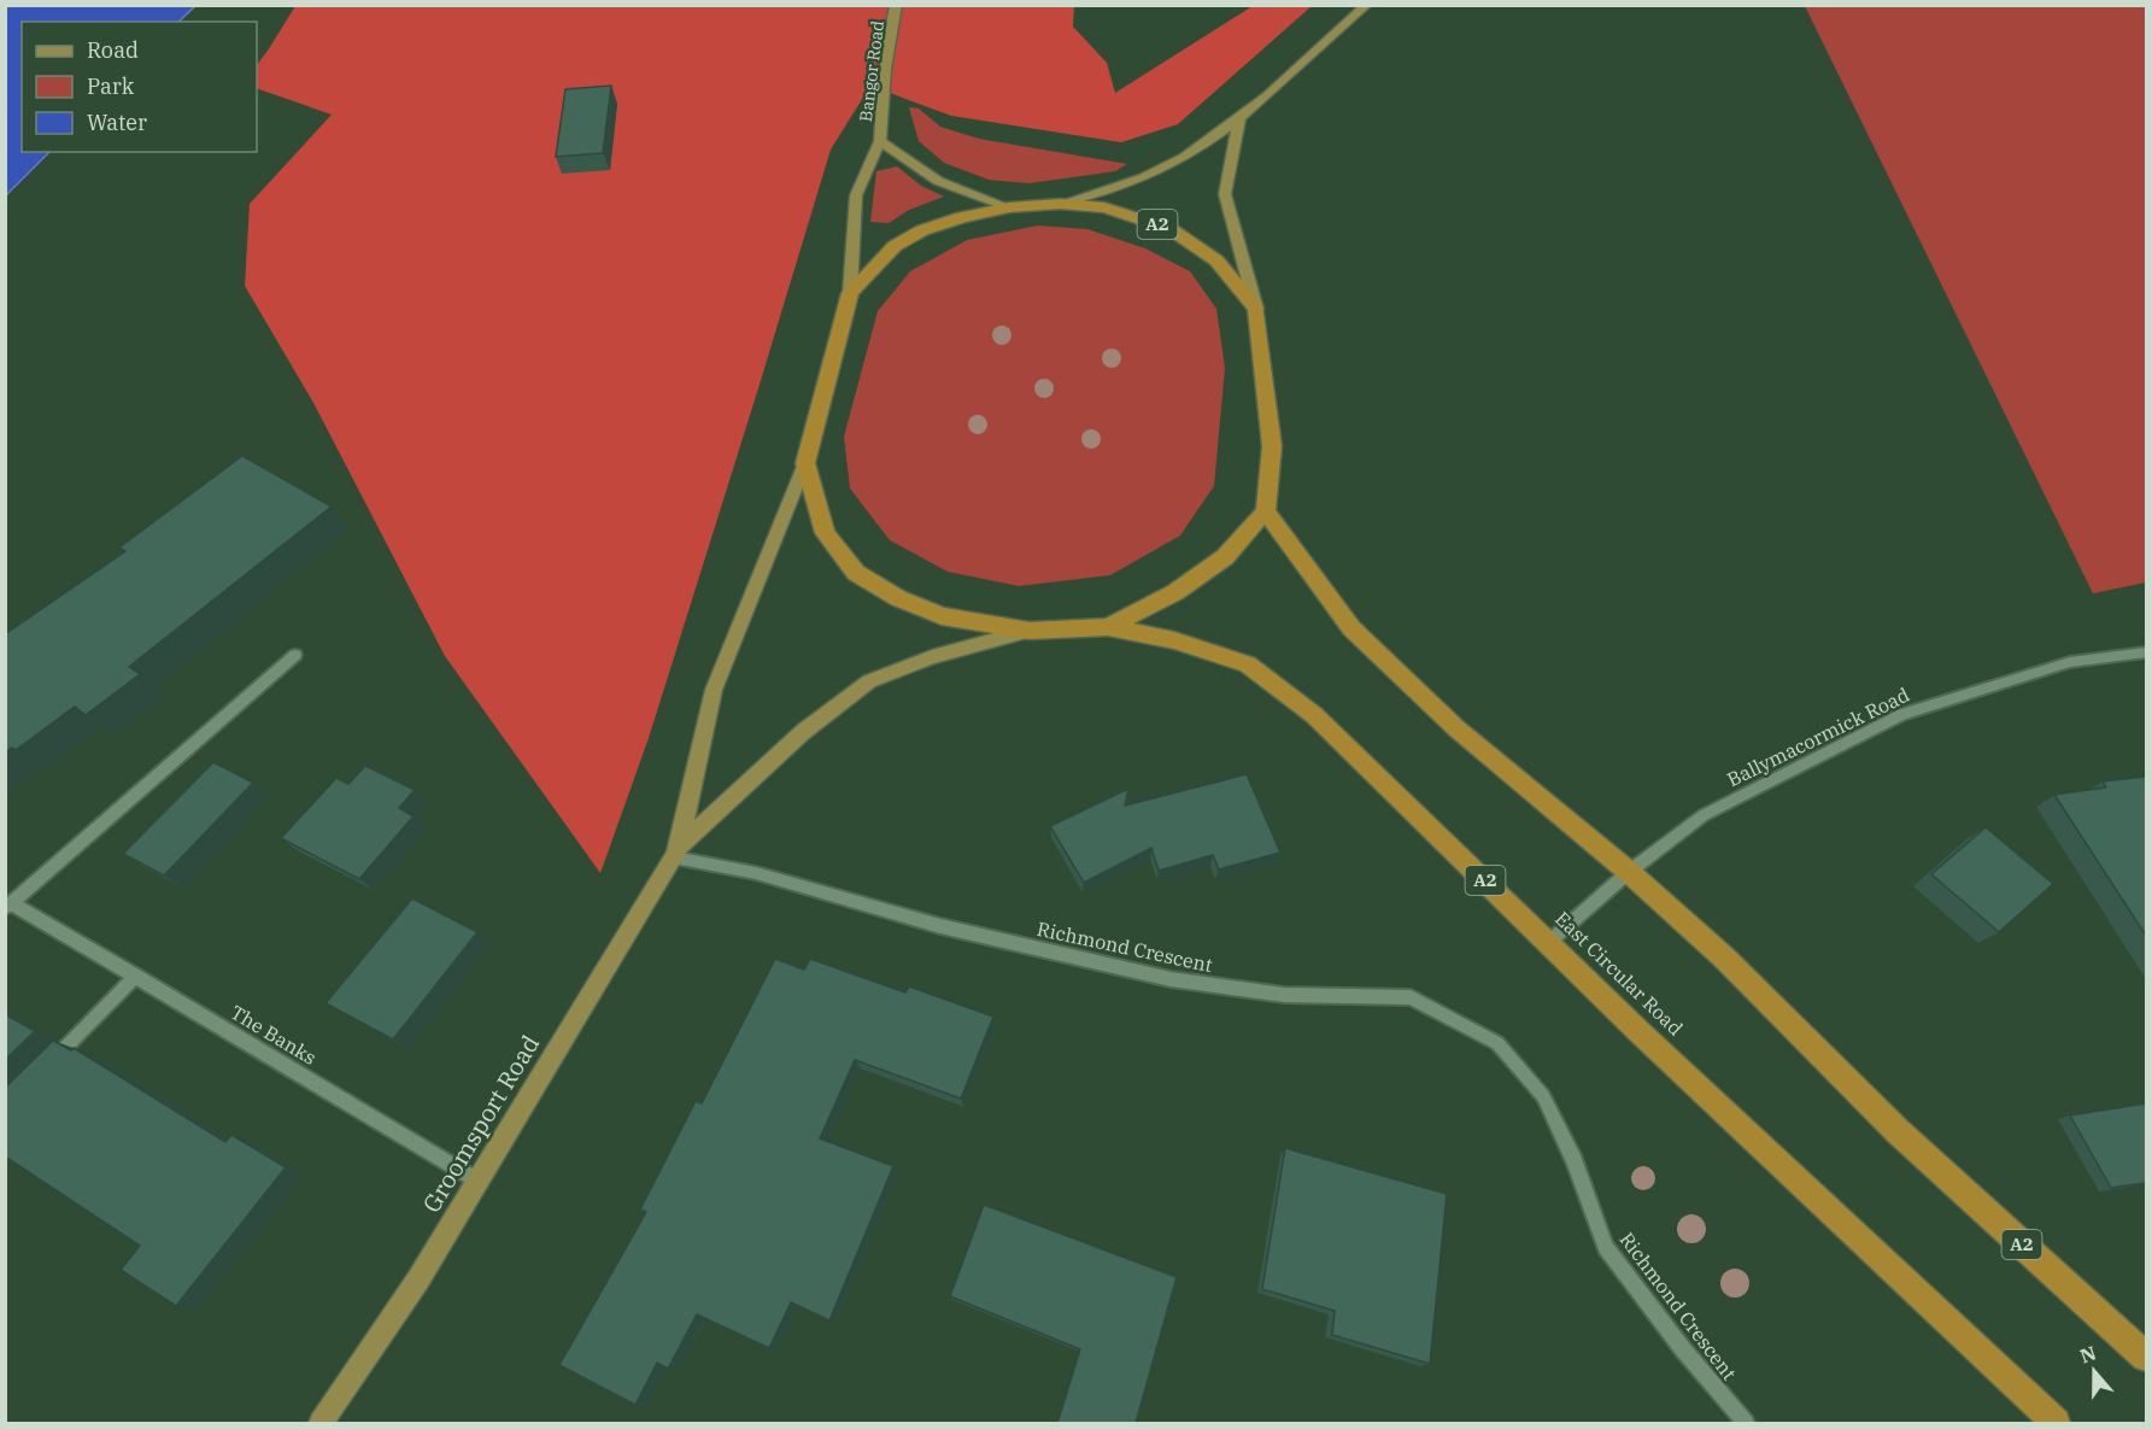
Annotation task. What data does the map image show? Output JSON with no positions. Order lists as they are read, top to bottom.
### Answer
{
  "streets": {
    "highway": ["A2", "East Circular Road"],
    "main road": ["Bangor Road", "Groomsport Road"],
    "street": ["Ballymacormick Road", "Richmond Crescent", "The Banks"]
  },
  "crossings": [
    ["A2", "Ballymacormick Road"],
    ["A2", "East Circular Road"],
    ["Ballymacormick Road", "East Circular Road"],
    ["Richmond Crescent", "Groomsport Road"],
    ["The Banks", "Groomsport Road"]
  ],
  "legend": ["Road", "Park", "Water"],
  "north": "top"
}
